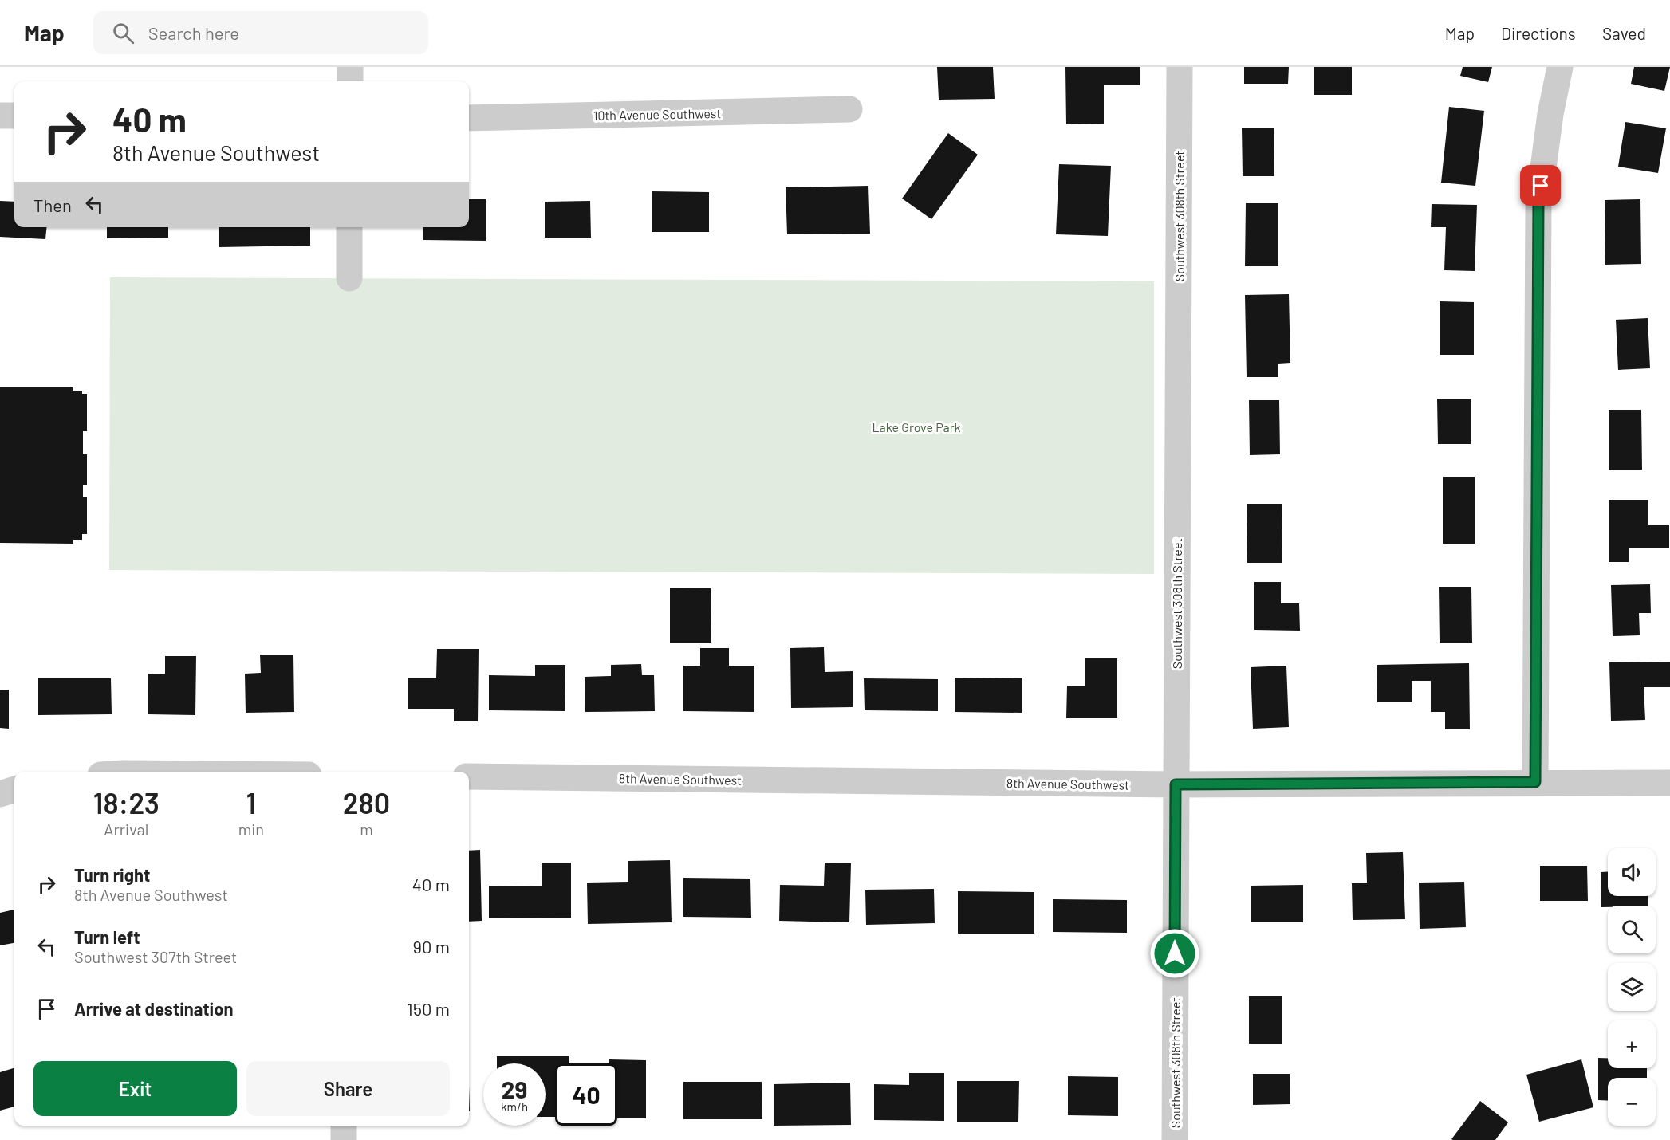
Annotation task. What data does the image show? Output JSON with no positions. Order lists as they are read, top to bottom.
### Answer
{
  "streets": {
    "street": ["10th Avenue Southwest", "Southwest 308th Street", "8th Avenue Southwest"]
  },
  "crossings": [
    ["Southwest 308th Street", "8th Avenue Southwest"]
  ],
  "parks": ["Lake Grove Park"],
  "page": {
    "header": "Map",
    "search": "Search here",
    "nav": ["Map", "Directions", "Saved"],
    "turn": ["40 m", "8th Avenue Southwest"],
    "then": "Then",
    "eta": [
      "18:23",
      "Arrival",
      "1",
      "min",
      "280",
      "m"
    ],
    "map_buttons": ["+", "−"],
    "list": [
      {
        "name": "Turn right",
        "note": "8th Avenue Southwest",
        "value": "40 m"
      },
      {
        "name": "Turn left",
        "note": "Southwest 307th Street",
        "value": "90 m"
      },
      {
        "name": "Arrive at destination",
        "value": "150 m"
      }
    ],
    "buttons": ["Exit", "Share"],
    "speed": "29 km/h",
    "limit": "40"
  }
}
